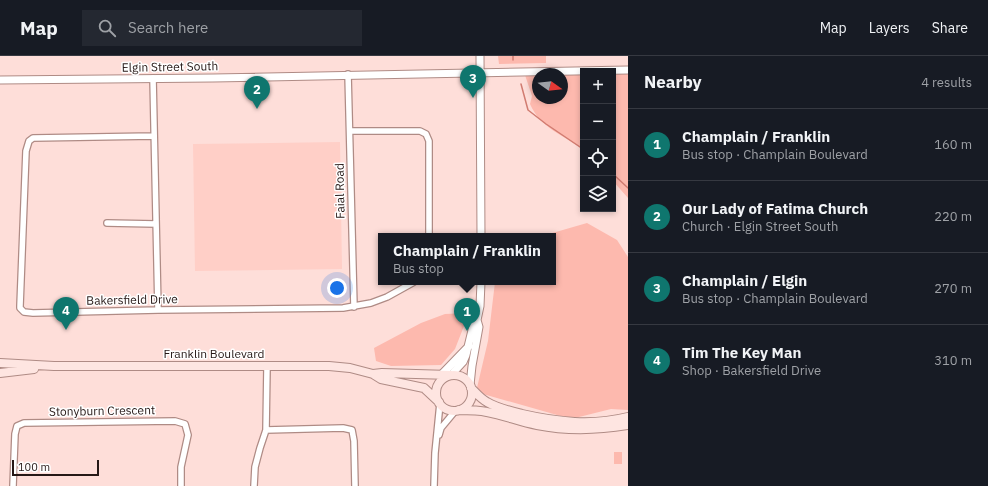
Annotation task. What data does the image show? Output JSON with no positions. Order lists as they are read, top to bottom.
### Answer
{
  "streets": {
    "main road": ["Franklin Boulevard"],
    "street": [
      "Elgin Street South",
      "Faial Road",
      "Bakersfield Drive",
      "Stonyburn Crescent"
    ]
  },
  "crossings": [
    ["Elgin Street South", "Faial Road"],
    ["Faial Road", "Bakersfield Drive"]
  ],
  "scale_bar": "100 m",
  "north": "right",
  "page": {
    "header": "Map",
    "search": "Search here",
    "nav": ["Map", "Layers", "Share"],
    "heading": ["Nearby", "4 results"],
    "pins": [
      "3",
      "2",
      "4",
      "1"
    ],
    "map_buttons": ["+", "−"],
    "list": [
      {
        "mark": "1",
        "name": "Champlain / Franklin",
        "note": "Bus stop · Champlain Boulevard",
        "value": "160 m"
      },
      {
        "mark": "2",
        "name": "Our Lady of Fatima Church",
        "note": "Church · Elgin Street South",
        "value": "220 m"
      },
      {
        "mark": "3",
        "name": "Champlain / Elgin",
        "note": "Bus stop · Champlain Boulevard",
        "value": "270 m"
      },
      {
        "mark": "4",
        "name": "Tim The Key Man",
        "note": "Shop · Bakersfield Drive",
        "value": "310 m"
      }
    ],
    "popup": ["Champlain / Franklin", "Bus stop"],
    "scale": "100 m"
  }
}
